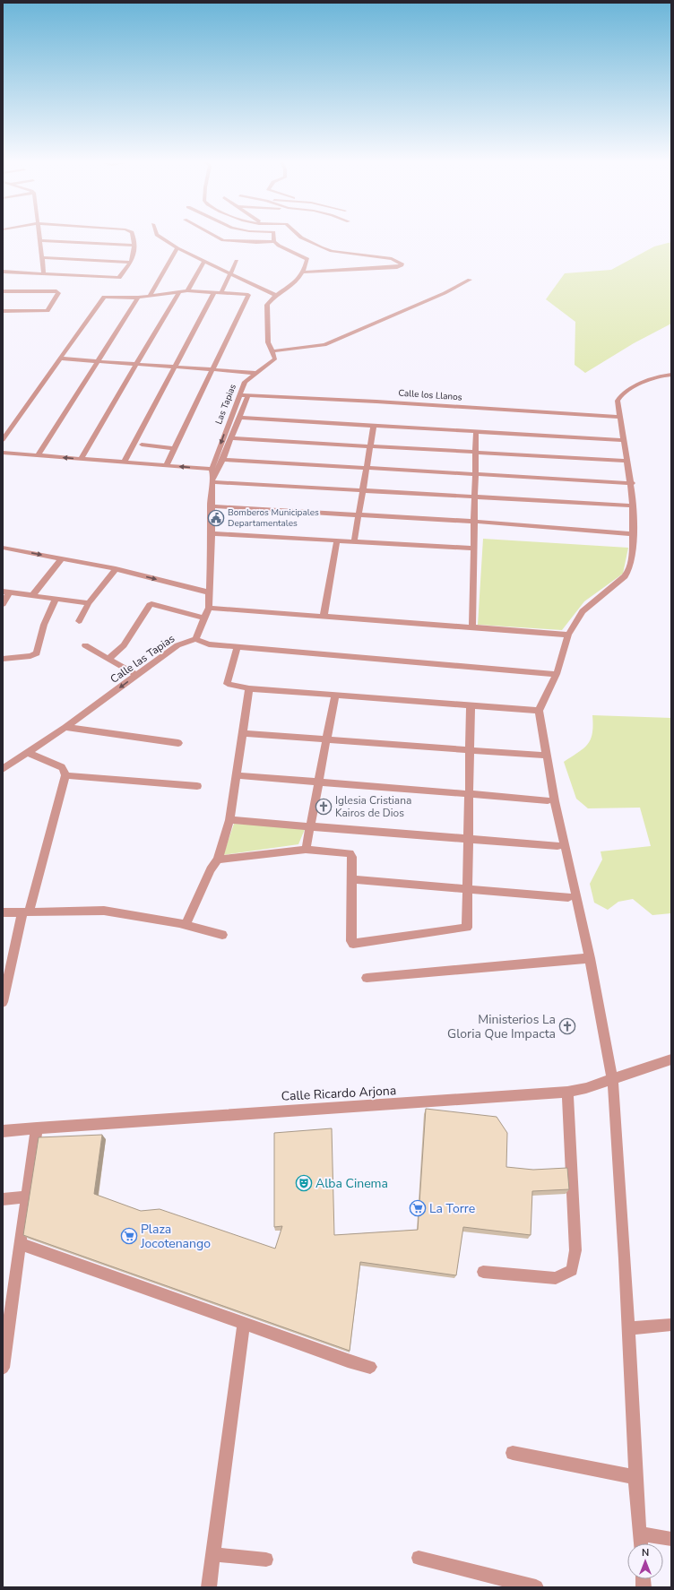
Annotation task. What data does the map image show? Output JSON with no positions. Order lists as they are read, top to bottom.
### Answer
{
  "streets": {
    "street": [
      "Calle los Llanos",
      "Las Tapias",
      "Calle las Tapias",
      "Calle Ricardo Arjona"
    ]
  },
  "crossings": [
    ["Calle los Llanos", "Las Tapias"]
  ],
  "one_way": ["Calle las Tapias"],
  "places": {
    "public building": ["Bomberos Municipales Departamentales"],
    "church": ["Iglesia Cristiana Kairos de Dios", "Ministerios La Gloria Que Impacta"],
    "theatre": ["Alba Cinema"],
    "supermarket": ["La Torre", "Plaza Jocotenango"]
  },
  "north": "top"
}
